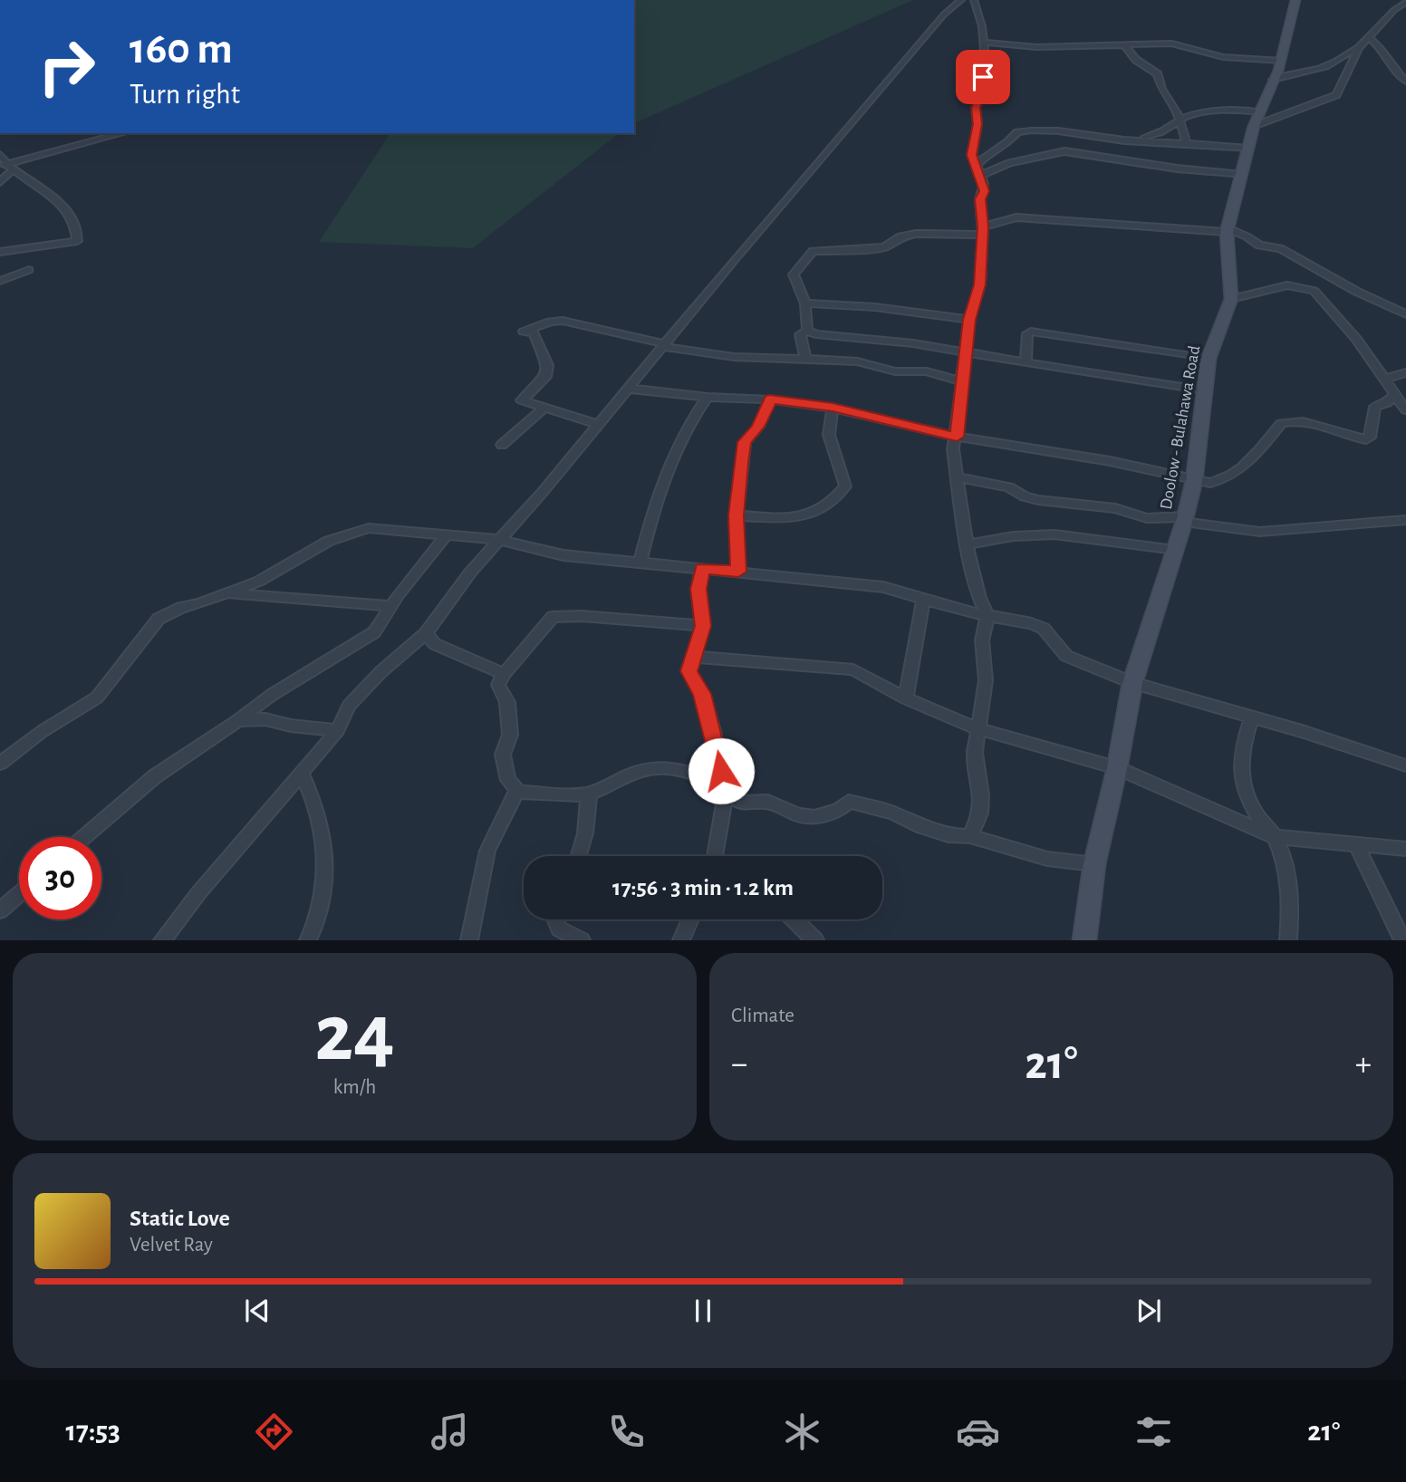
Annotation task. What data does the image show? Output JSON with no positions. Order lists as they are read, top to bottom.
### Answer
{
  "streets": {
    "main road": ["Doolow - Bulahawa Road"]
  },
  "page": {
    "turn": ["160 m", "Turn right"],
    "limit": "30",
    "trip": "17:56 · 3 min · 1.2 km",
    "tile": [
      ["24", "km/h"],
      "Climate"
    ],
    "heat": ["−", "21°", "+"],
    "song": ["Static Love", "Velvet Ray"],
    "tabs": ["17:53", "21°"]
  }
}
